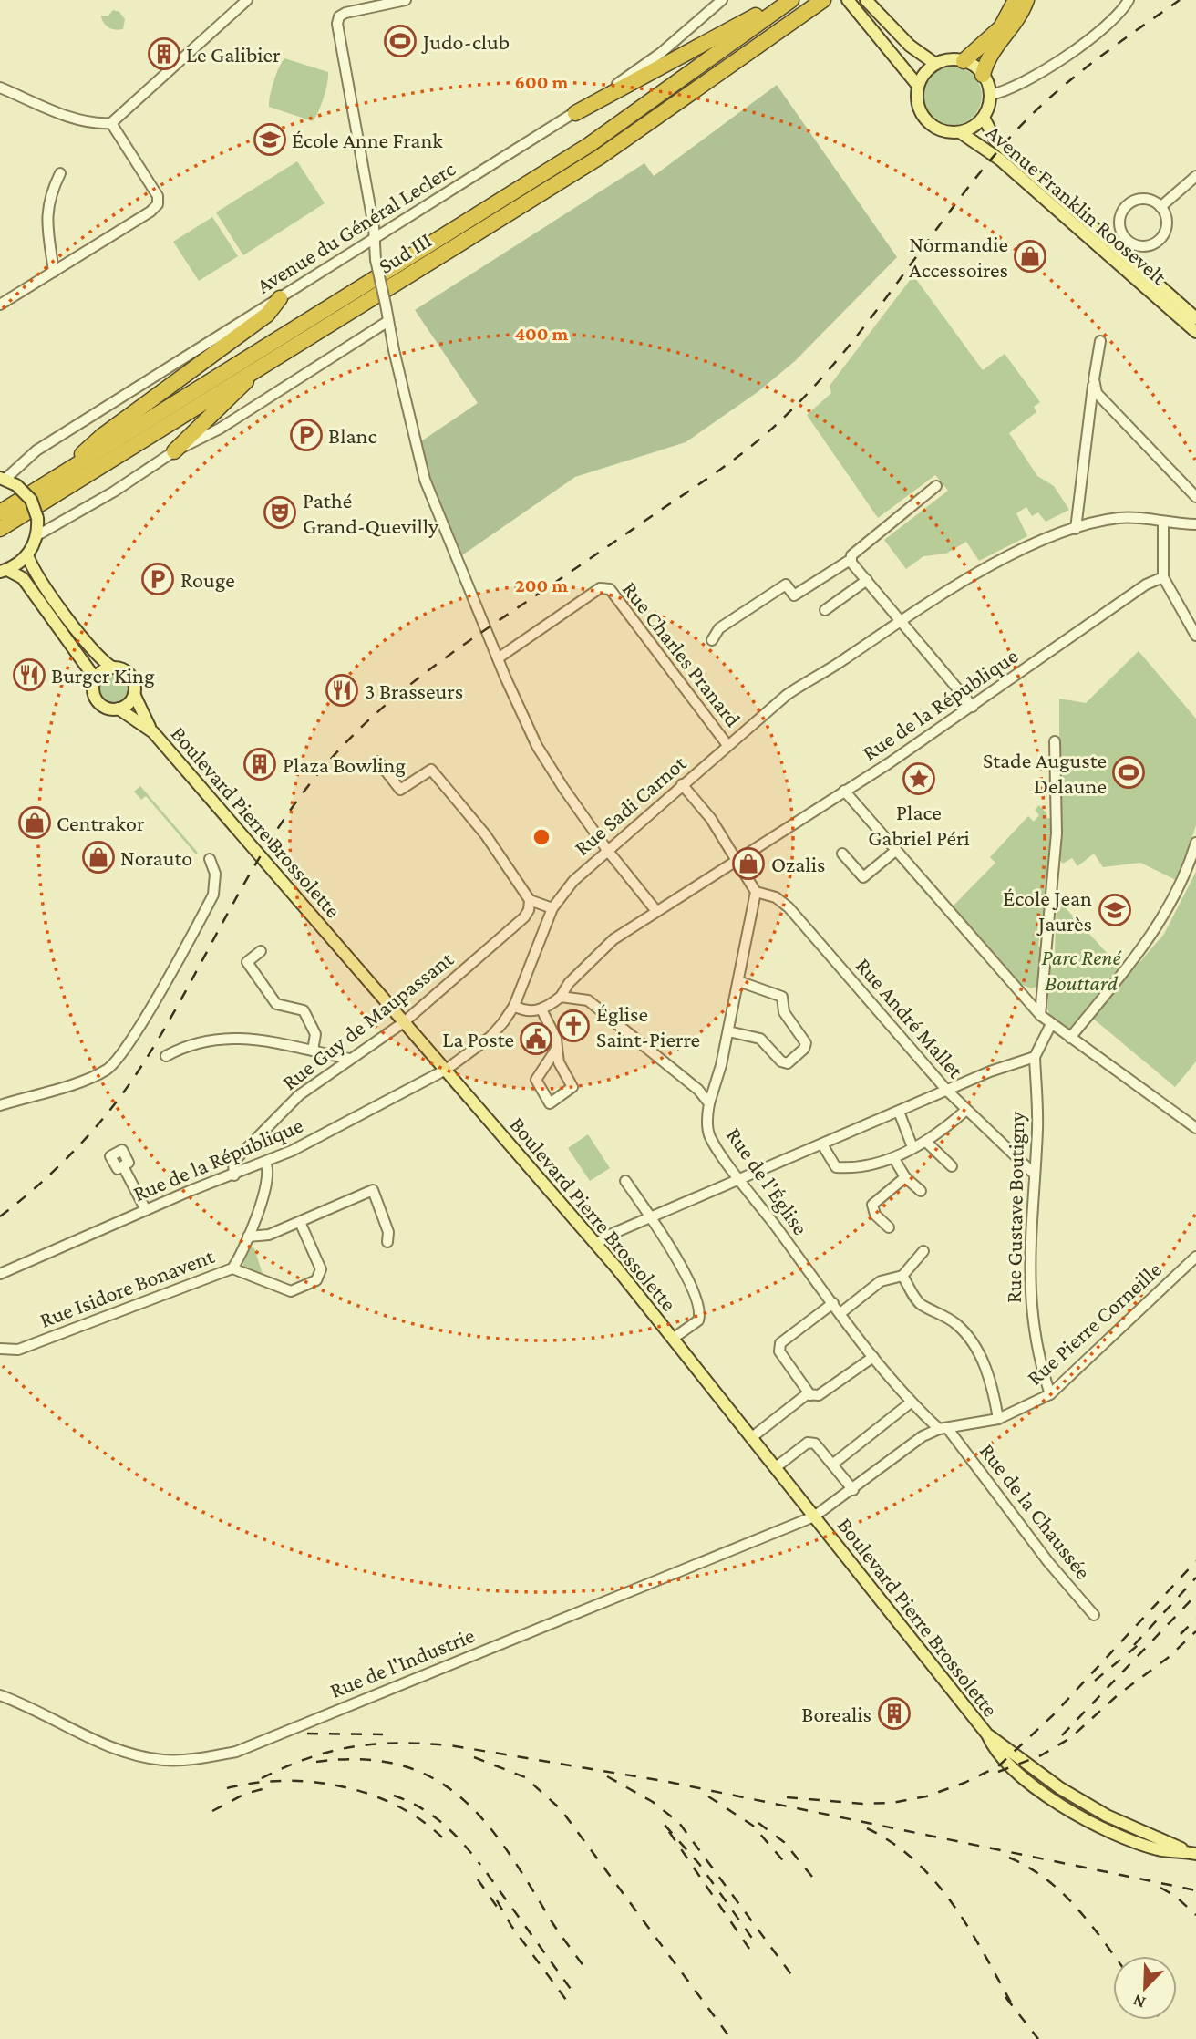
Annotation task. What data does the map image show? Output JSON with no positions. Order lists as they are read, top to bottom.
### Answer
{
  "streets": {
    "highway": ["Sud III"],
    "main road": ["Avenue Franklin Roosevelt", "Boulevard Pierre Brossolette"],
    "street": [
      "Avenue du Général Leclerc",
      "Rue Charles Pranard",
      "Rue de la République",
      "Rue Sadi Carnot",
      "Rue André Mallet",
      "Rue Guy de Maupassant",
      "Rue de l'Église",
      "Rue Gustave Boutigny",
      "Rue Isidore Bonavent",
      "Rue Pierre Corneille",
      "Rue de la Chaussée",
      "Rue de l'Industrie"
    ]
  },
  "crossings": [
    ["Rue Charles Pranard", "Rue Sadi Carnot"],
    ["Rue de la République", "Rue Sadi Carnot"],
    ["Rue de la République", "Boulevard Pierre Brossolette"],
    ["Rue de la République", "Rue Guy de Maupassant"],
    ["Rue de la République", "Rue Isidore Bonavent"],
    ["Rue Sadi Carnot", "Boulevard Pierre Brossolette"],
    ["Boulevard Pierre Brossolette", "Rue Guy de Maupassant"],
    ["Boulevard Pierre Brossolette", "Rue Pierre Corneille"],
    ["Boulevard Pierre Brossolette", "Rue de l'Industrie"],
    ["Rue André Mallet", "Rue de l'Église"],
    ["Rue André Mallet", "Rue Gustave Boutigny"],
    ["Rue de l'Église", "Rue Pierre Corneille"],
    ["Rue de l'Église", "Rue de la Chaussée"],
    ["Rue Gustave Boutigny", "Rue Pierre Corneille"],
    ["Rue Pierre Corneille", "Rue de la Chaussée"],
    ["Rue Pierre Corneille", "Rue de l'Industrie"]
  ],
  "parks": ["Parc René Bouttard"],
  "places": {
    "sports": ["Judo-club", "Stade Auguste Delaune"],
    "building": ["Le Galibier", "Plaza Bowling", "Borealis"],
    "school or university": ["École Anne Frank", "École Jean Jaurès"],
    "shop": [
      "Normandie Accessoires",
      "Centrakor",
      "Norauto",
      "Ozalis"
    ],
    "parking": ["Blanc", "Rouge"],
    "theatre": ["Pathé Grand-Quevilly"],
    "restaurant": ["Burger King", "3 Brasseurs"],
    "place": ["Place Gabriel Péri"],
    "church": ["Église Saint-Pierre"],
    "public building": ["La Poste"]
  },
  "north": "bottom left",
  "rings": ["600 m", "400 m", "200 m"]
}
